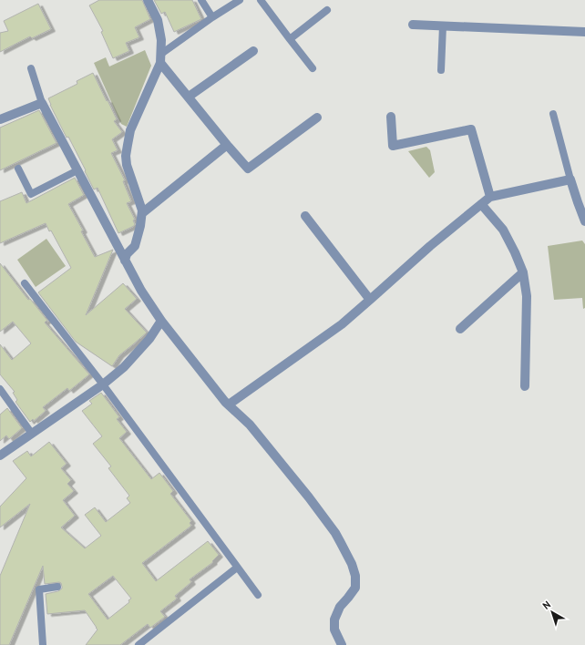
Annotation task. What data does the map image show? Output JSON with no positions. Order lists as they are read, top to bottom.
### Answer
{
  "north": "top left"
}
